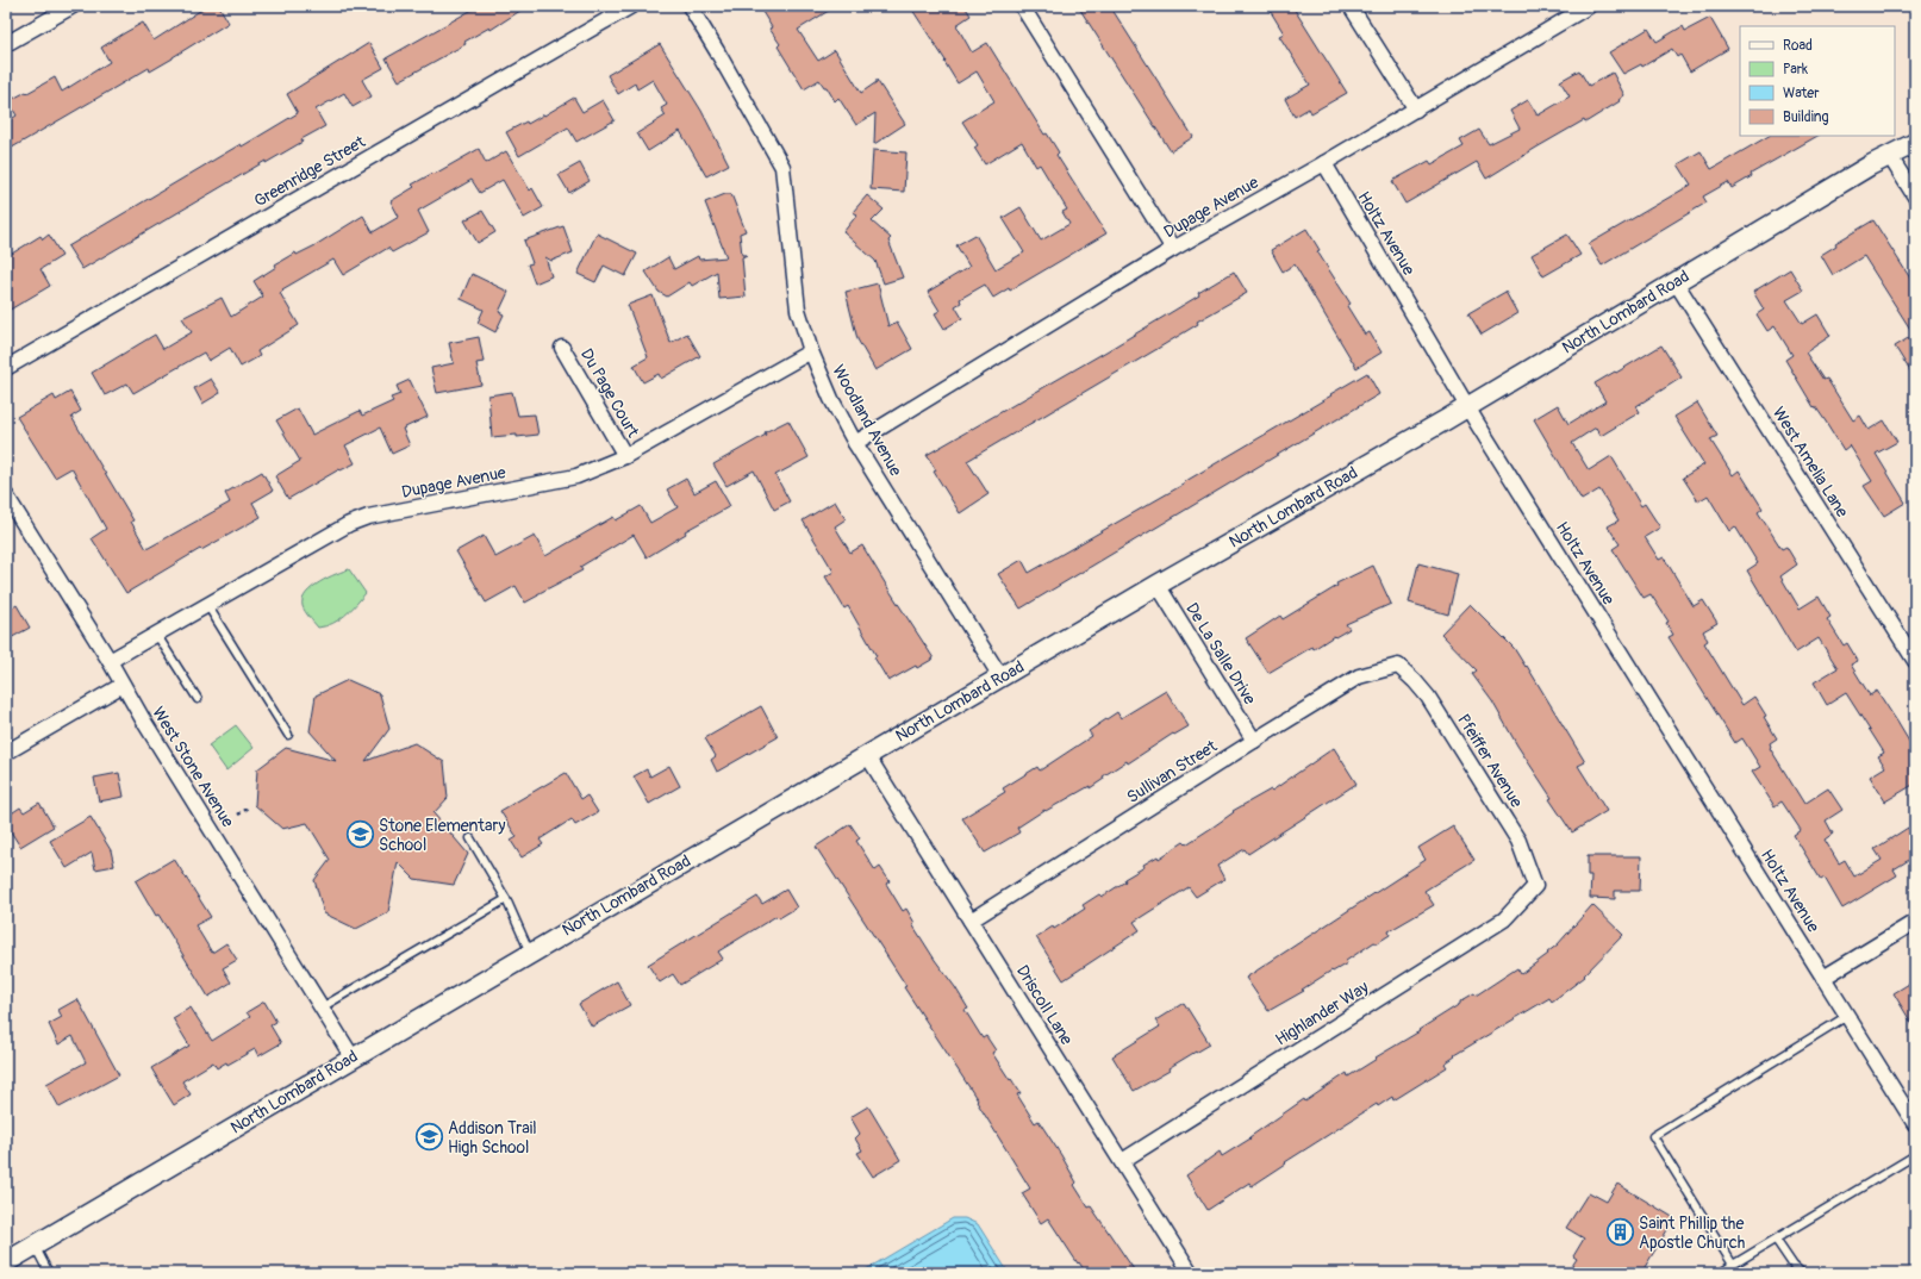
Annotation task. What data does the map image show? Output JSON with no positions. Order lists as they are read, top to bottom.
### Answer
{
  "streets": {
    "street": [
      "Greenridge Street",
      "Dupage Avenue",
      "Holtz Avenue",
      "North Lombard Road",
      "Du Page Court",
      "Woodland Avenue",
      "West Amelia Lane",
      "De La Salle Drive",
      "Pfeiffer Avenue",
      "West Stone Avenue",
      "Sullivan Street",
      "Driscoll Lane",
      "Highlander Way"
    ]
  },
  "crossings": [
    ["Dupage Avenue", "Holtz Avenue"],
    ["Dupage Avenue", "Du Page Court"],
    ["Dupage Avenue", "Woodland Avenue"],
    ["Dupage Avenue", "West Stone Avenue"],
    ["Holtz Avenue", "North Lombard Road"],
    ["North Lombard Road", "Woodland Avenue"],
    ["North Lombard Road", "West Amelia Lane"],
    ["North Lombard Road", "De La Salle Drive"],
    ["North Lombard Road", "West Stone Avenue"],
    ["North Lombard Road", "Driscoll Lane"],
    ["De La Salle Drive", "Sullivan Street"],
    ["Pfeiffer Avenue", "Sullivan Street"],
    ["Pfeiffer Avenue", "Highlander Way"],
    ["Sullivan Street", "Driscoll Lane"],
    ["Driscoll Lane", "Highlander Way"]
  ],
  "places": {
    "school or university": ["Stone Elementary School", "Addison Trail High School"],
    "building": ["Saint Phillip the Apostle Church"]
  },
  "legend": [
    "Road",
    "Park",
    "Water",
    "Building"
  ]
}
